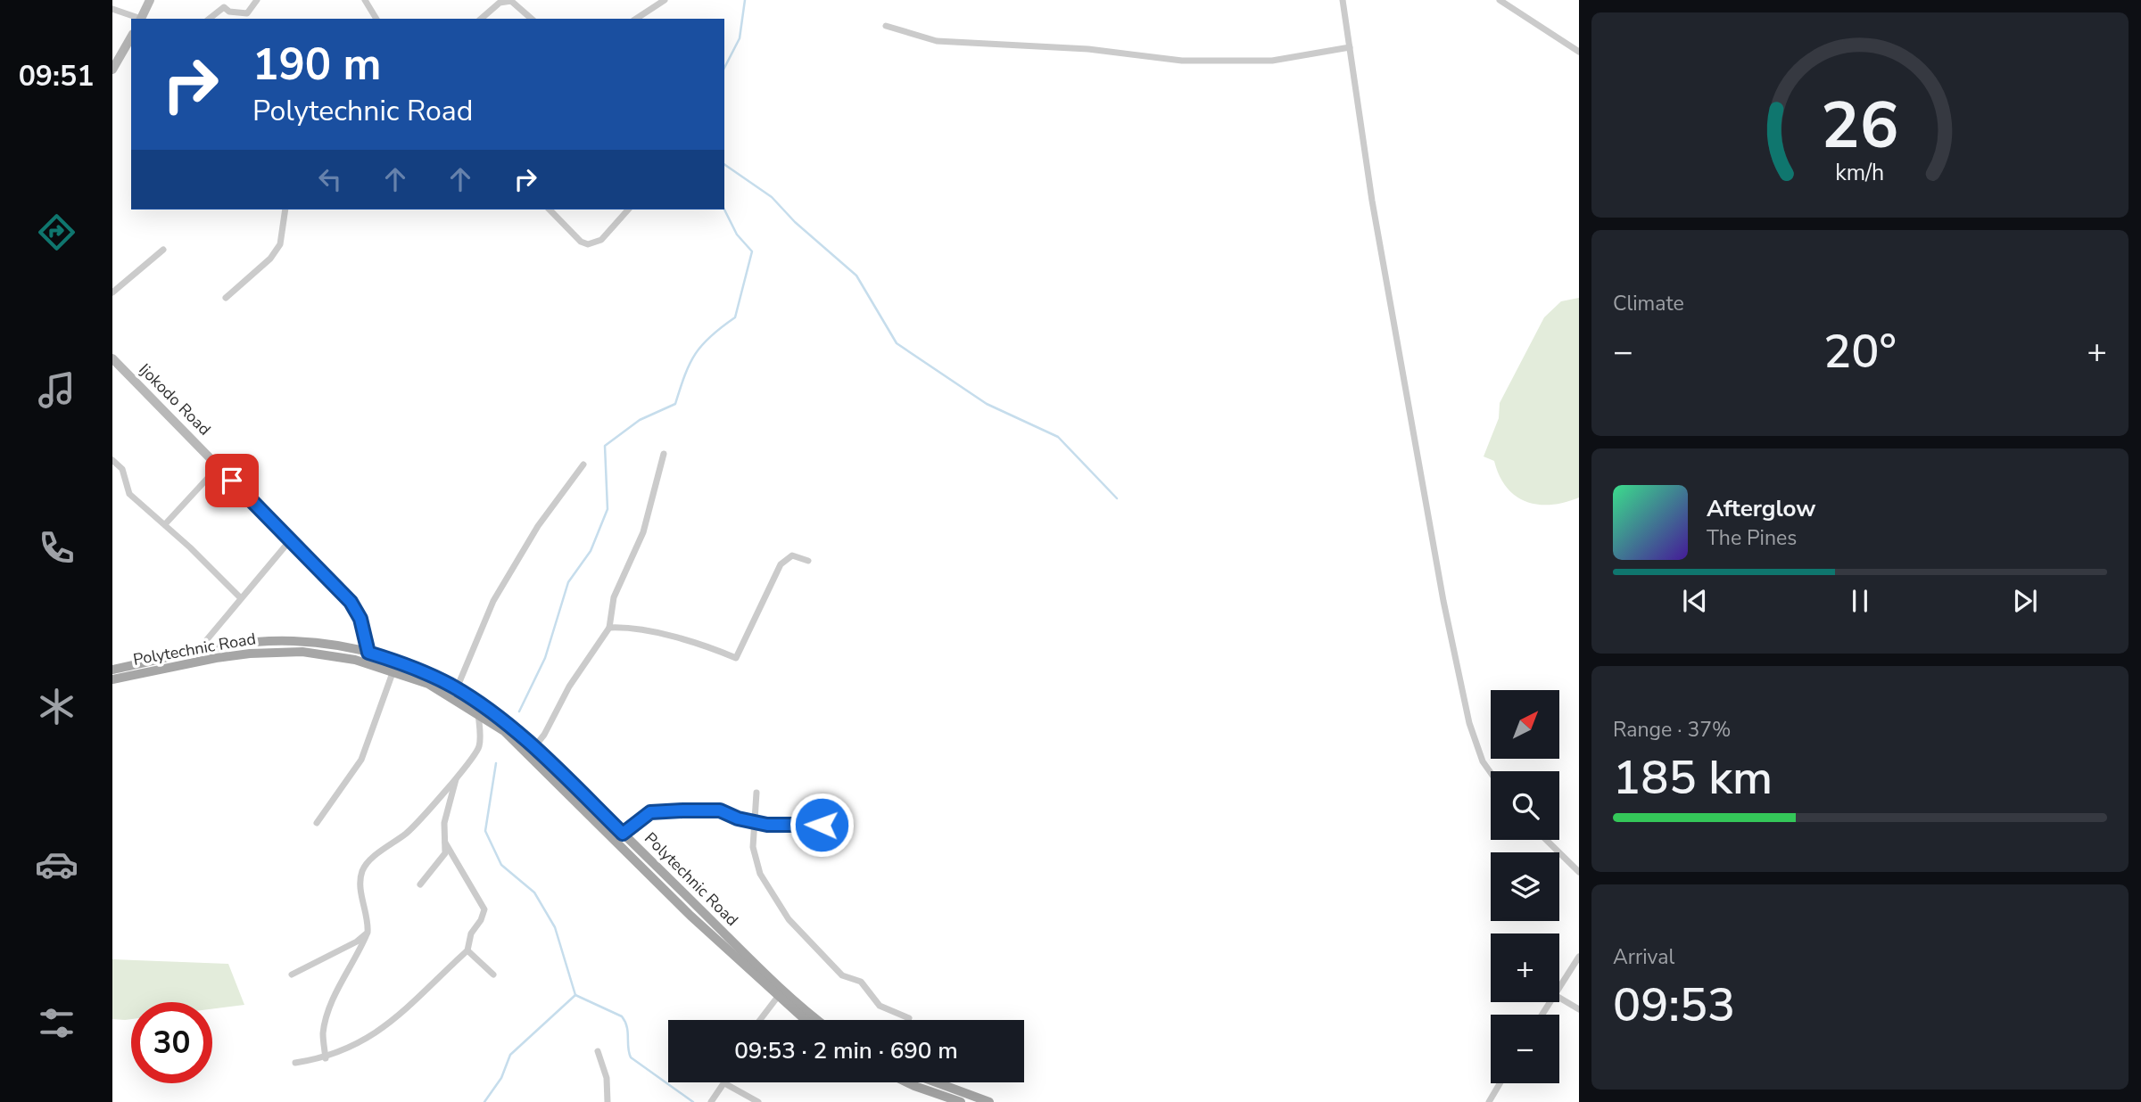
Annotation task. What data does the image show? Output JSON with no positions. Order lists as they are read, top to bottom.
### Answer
{
  "streets": {
    "main road": ["Ijokodo Road", "Polytechnic Road"]
  },
  "crossings": [
    ["Ijokodo Road", "Polytechnic Road"]
  ],
  "north": "top right",
  "page": {
    "tabs": "09:51",
    "turn": ["190 m", "Polytechnic Road"],
    "tile": [
      "Climate",
      ["Range · 37%", "185 km"],
      ["Arrival", "09:53"]
    ],
    "heat": ["−", "20°", "+"],
    "song": ["Afterglow", "The Pines"],
    "map_buttons": ["+", "−"],
    "limit": "30",
    "trip": "09:53 · 2 min · 690 m",
    "gauge": ["26", "km/h"]
  }
}
